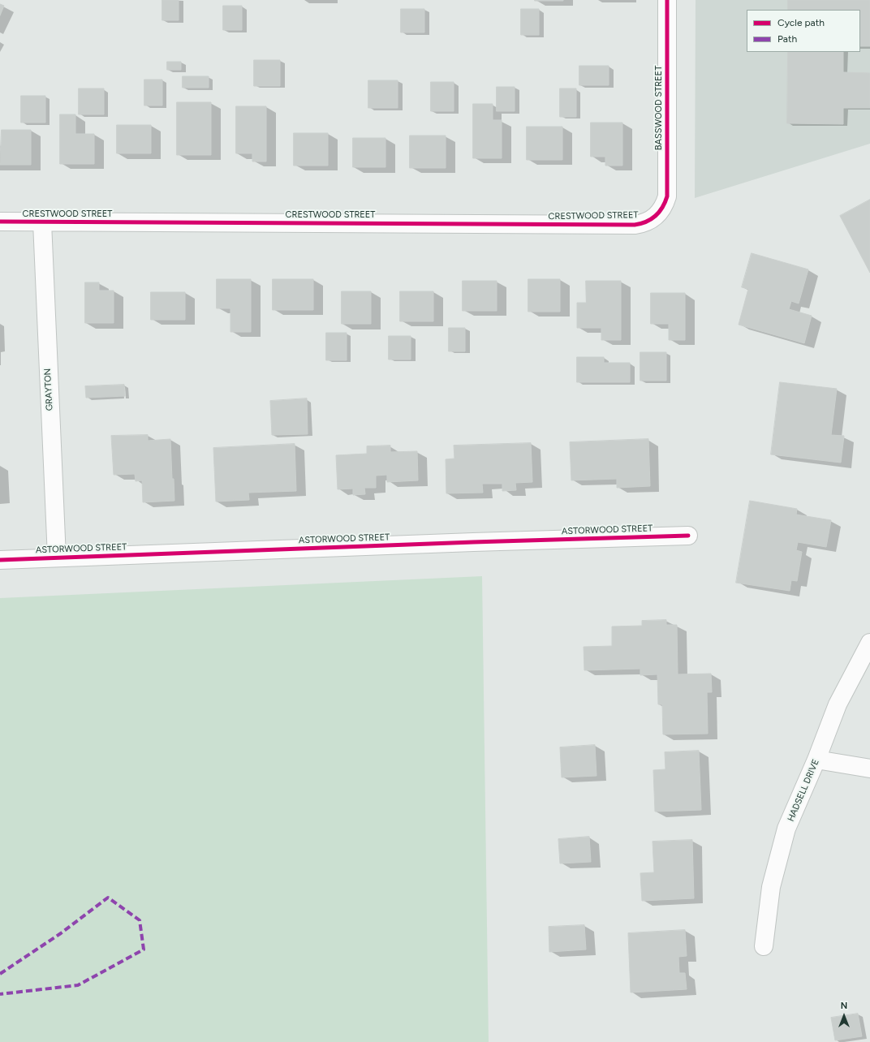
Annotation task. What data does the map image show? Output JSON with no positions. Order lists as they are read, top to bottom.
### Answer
{
  "streets": {
    "street": [
      "BASSWOOD STREET",
      "CRESTWOOD STREET",
      "GRAYTON",
      "ASTORWOOD STREET",
      "HADSELL DRIVE"
    ]
  },
  "crossings": [
    ["BASSWOOD STREET", "CRESTWOOD STREET"],
    ["CRESTWOOD STREET", "GRAYTON"],
    ["GRAYTON", "ASTORWOOD STREET"]
  ],
  "legend": ["Cycle path", "Path"],
  "north": "top"
}
